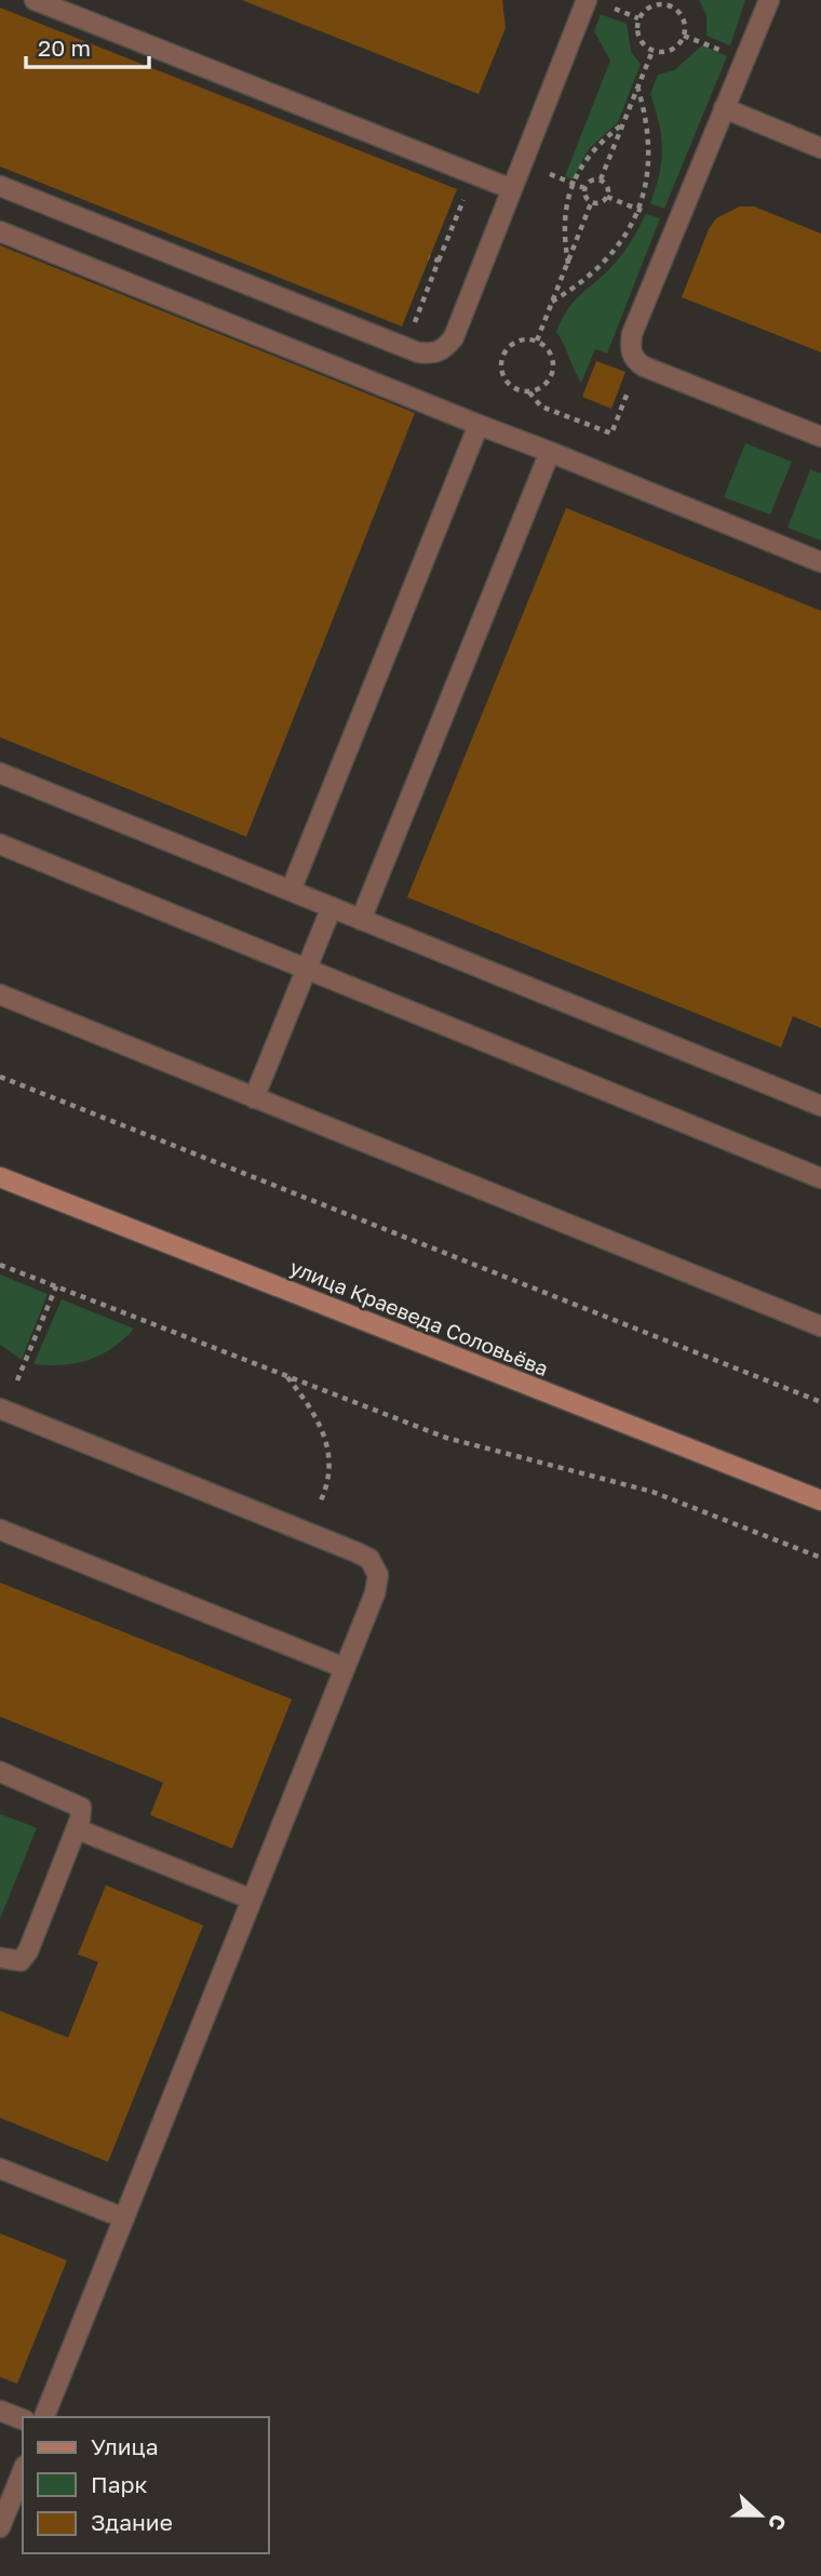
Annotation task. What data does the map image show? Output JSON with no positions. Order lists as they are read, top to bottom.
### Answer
{
  "streets": {
    "main road": ["улица Краеведа Соловьёва"]
  },
  "legend": ["Улица", "Парк", "Здание"],
  "scale_bar": "20 m",
  "north": "right"
}
